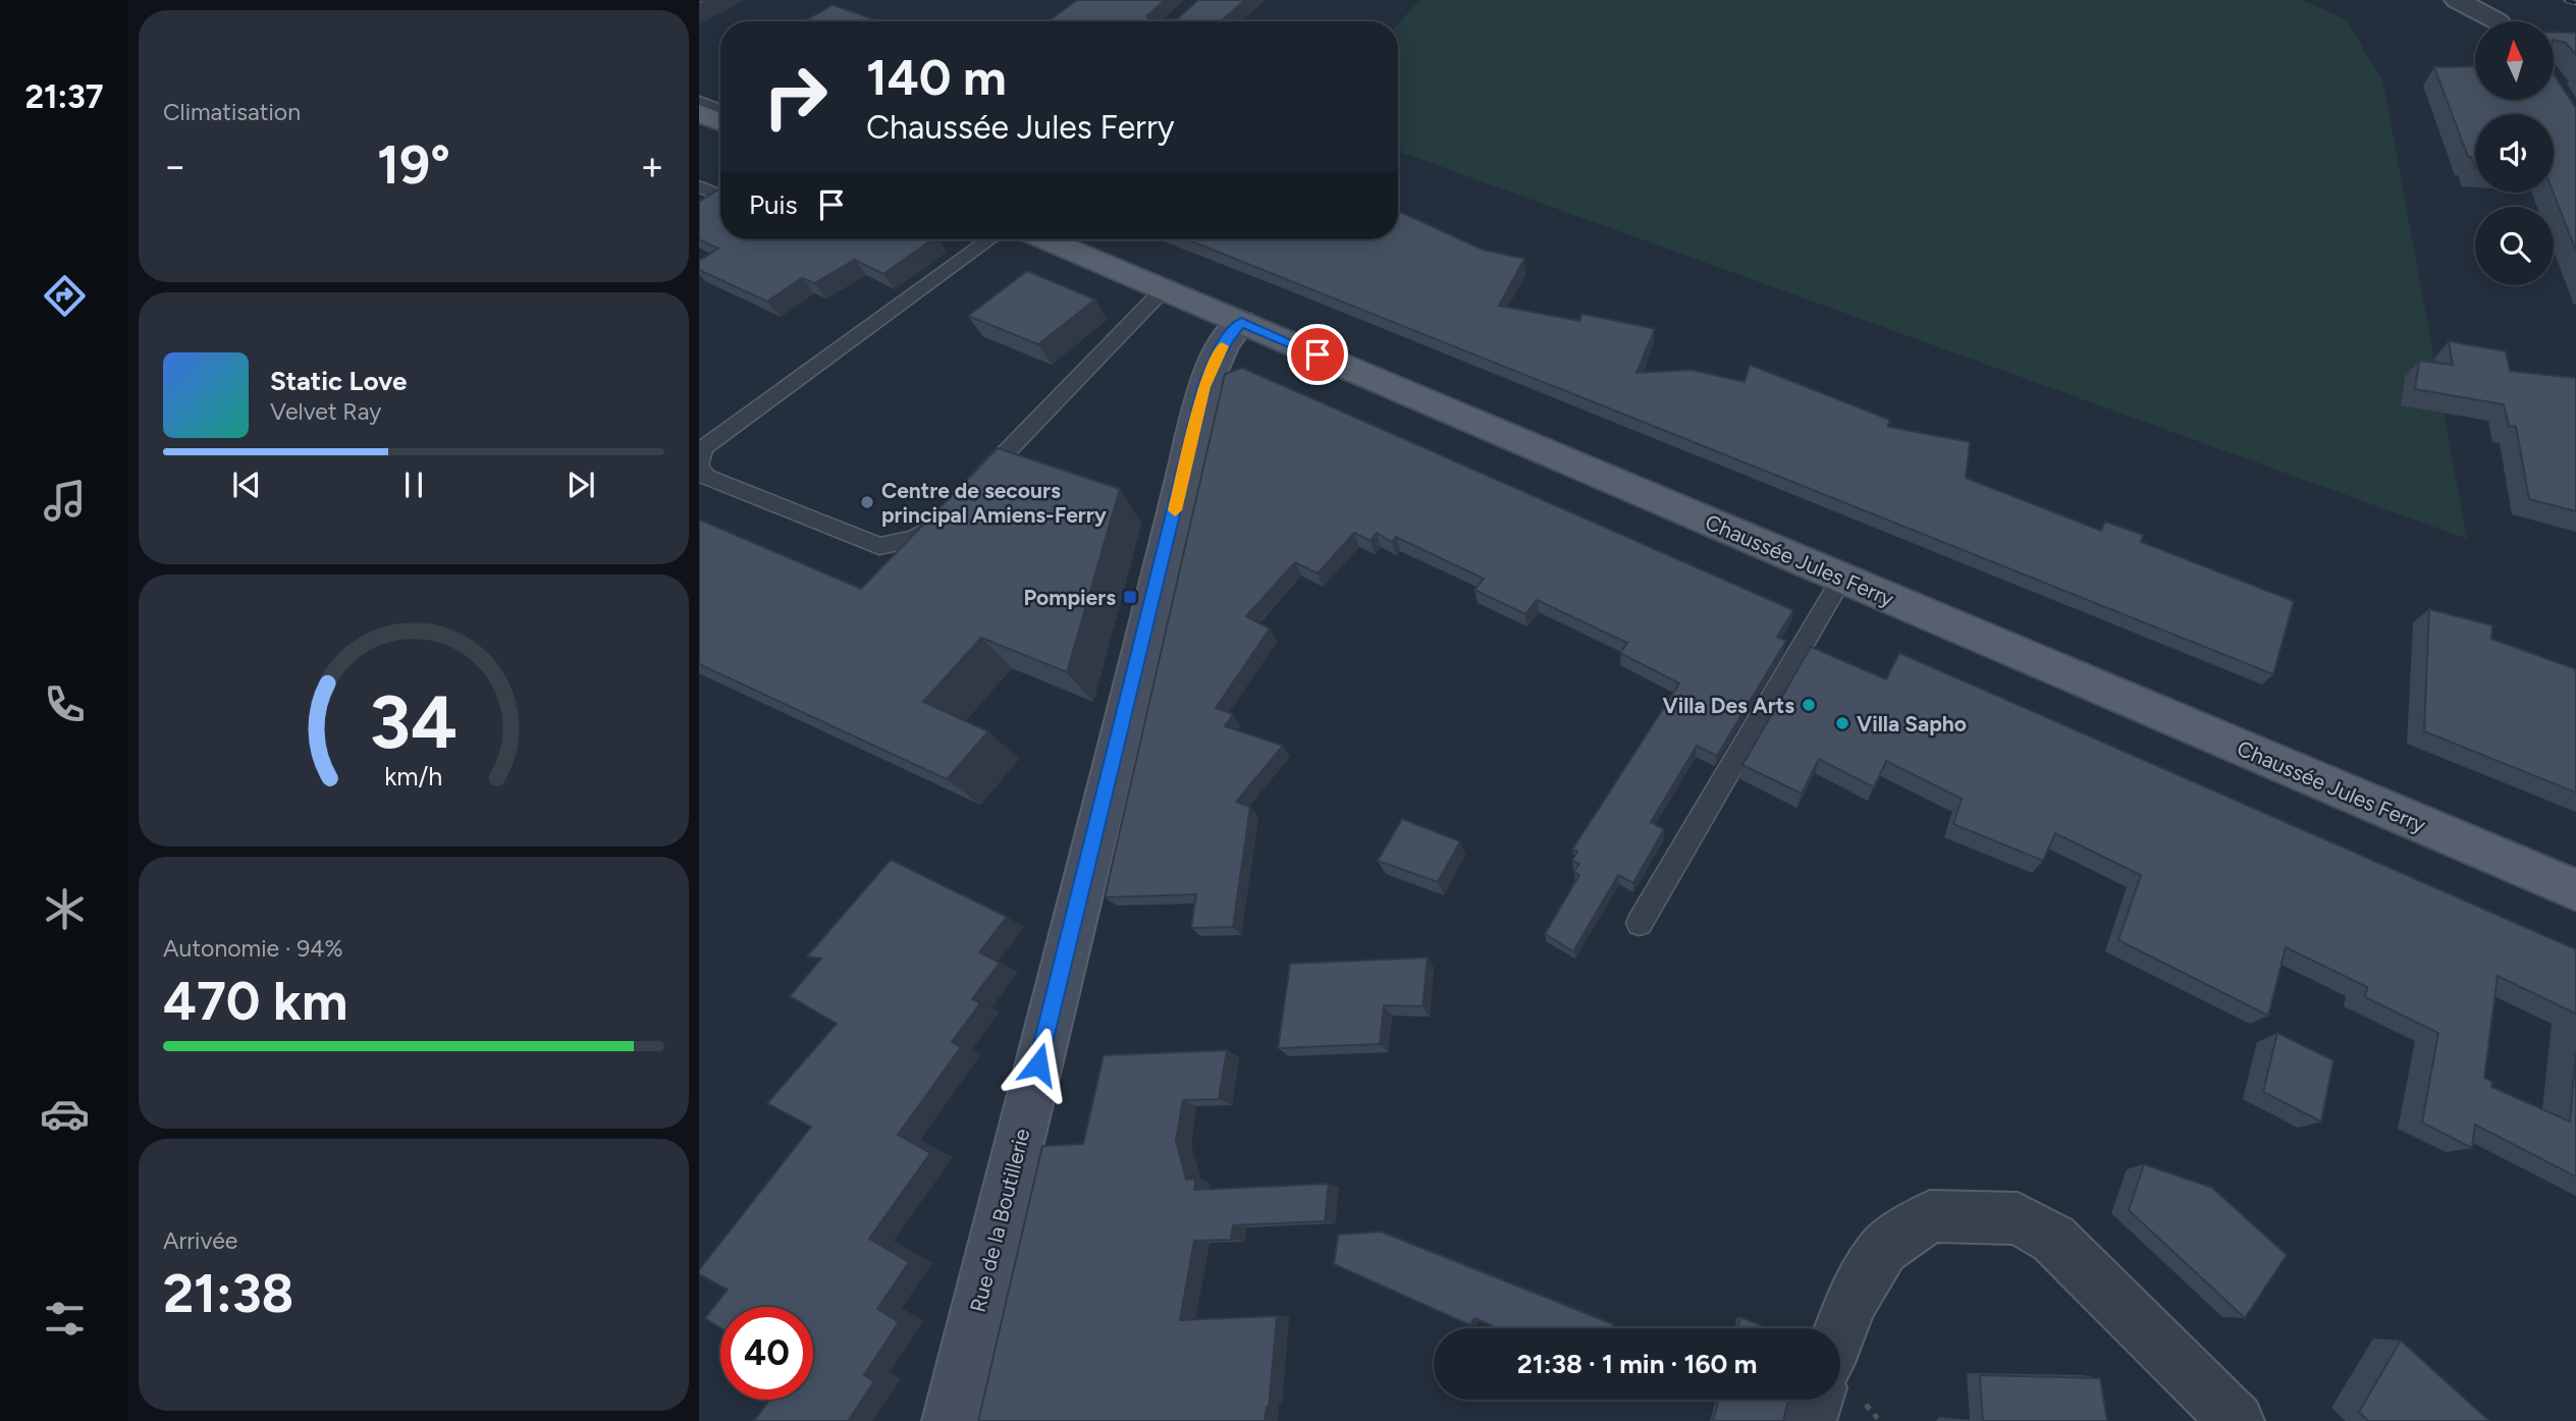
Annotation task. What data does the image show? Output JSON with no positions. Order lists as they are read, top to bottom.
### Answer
{
  "streets": {
    "main road": ["Chaussée Jules Ferry"],
    "street": ["Rue de la Boutillerie"]
  },
  "crossings": [
    ["Chaussée Jules Ferry", "Rue de la Boutillerie"]
  ],
  "places": {
    "other": ["Centre de secours principal Amiens-Ferry", "Villa Des Arts", "Villa Sapho"],
    "transit": ["Pompiers"]
  },
  "north": "top",
  "page": {
    "tabs": "21:37",
    "tile": [
      "Climatisation",
      ["Autonomie · 94%", "470 km"],
      ["Arrivée", "21:38"]
    ],
    "turn": ["140 m", "Chaussée Jules Ferry"],
    "heat": ["−", "19°", "+"],
    "then": "Puis",
    "song": ["Static Love", "Velvet Ray"],
    "limit": "40",
    "trip": "21:38 · 1 min · 160 m",
    "gauge": ["34", "km/h"]
  }
}
